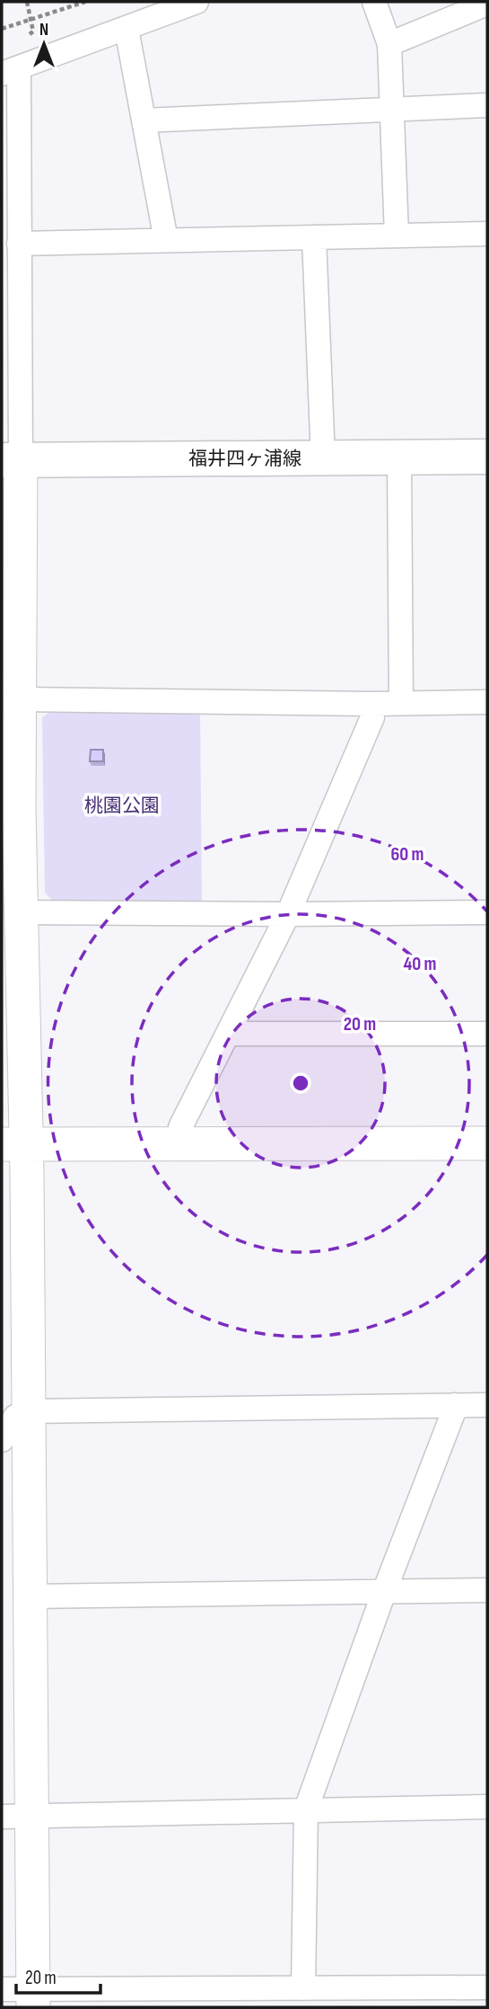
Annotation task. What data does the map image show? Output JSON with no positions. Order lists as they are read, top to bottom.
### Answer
{
  "streets": {
    "main road": ["福井四ヶ浦線"]
  },
  "parks": ["桃園公園"],
  "scale_bar": "20 m",
  "north": "top",
  "rings": ["60 m", "40 m", "20 m"]
}
